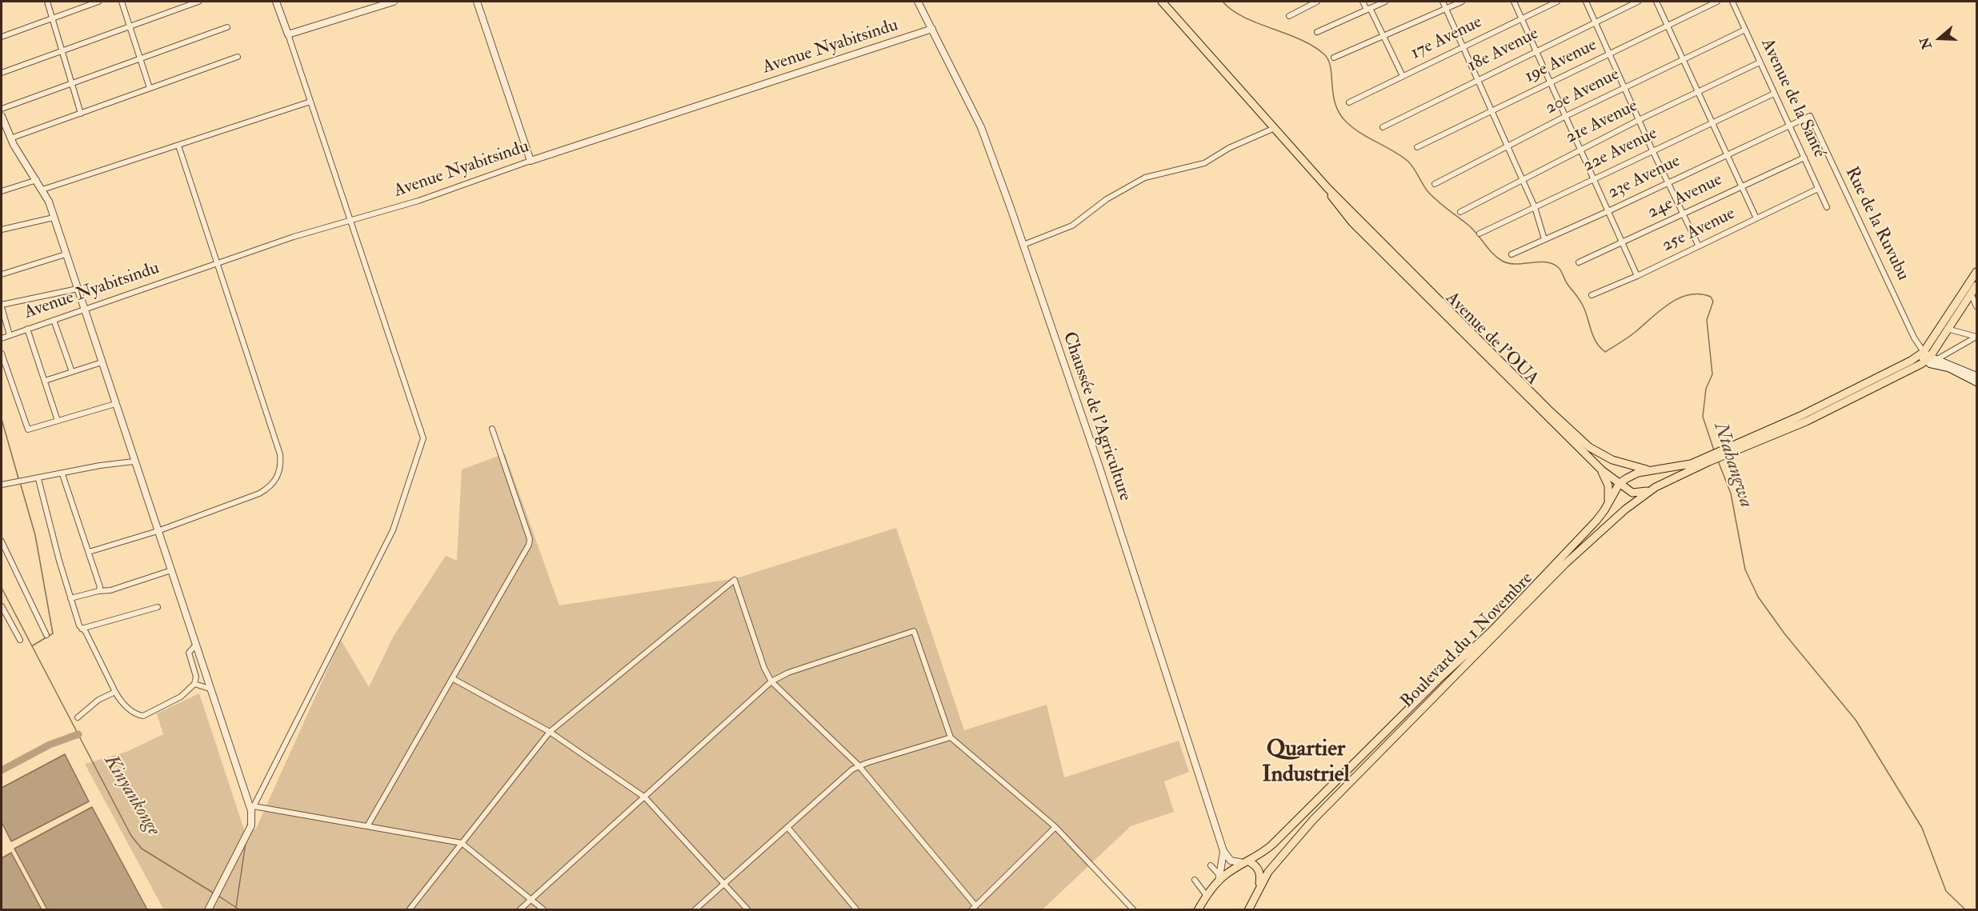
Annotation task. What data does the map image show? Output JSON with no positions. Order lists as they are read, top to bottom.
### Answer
{
  "streets": {
    "main road": ["Avenue de l'OUA", "Boulevard du 1 Novembre"],
    "street": [
      "17e Avenue",
      "Avenue Nyabitsindu",
      "18e Avenue",
      "19e Avenue",
      "20e Avenue",
      "Avenue de la Santé",
      "21e Avenue",
      "22e Avenue",
      "23e Avenue",
      "24e Avenue",
      "Rue de la Ruvubu",
      "25e Avenue",
      "Chaussée de l'Agriculture"
    ]
  },
  "crossings": [
    ["Avenue Nyabitsindu", "Chaussée de l'Agriculture"],
    ["20e Avenue", "Avenue de la Santé"],
    ["Avenue de la Santé", "21e Avenue"],
    ["Avenue de la Santé", "22e Avenue"],
    ["Avenue de la Santé", "23e Avenue"],
    ["Avenue de la Santé", "24e Avenue"],
    ["Avenue de la Santé", "25e Avenue"],
    ["23e Avenue", "Rue de la Ruvubu"],
    ["Avenue de l'OUA", "Boulevard du 1 Novembre"],
    ["Chaussée de l'Agriculture", "Boulevard du 1 Novembre"]
  ],
  "districts": ["Quartier Industriel"],
  "water": ["Ntahangwa", "Kinyankonge"],
  "north": "left"
}
